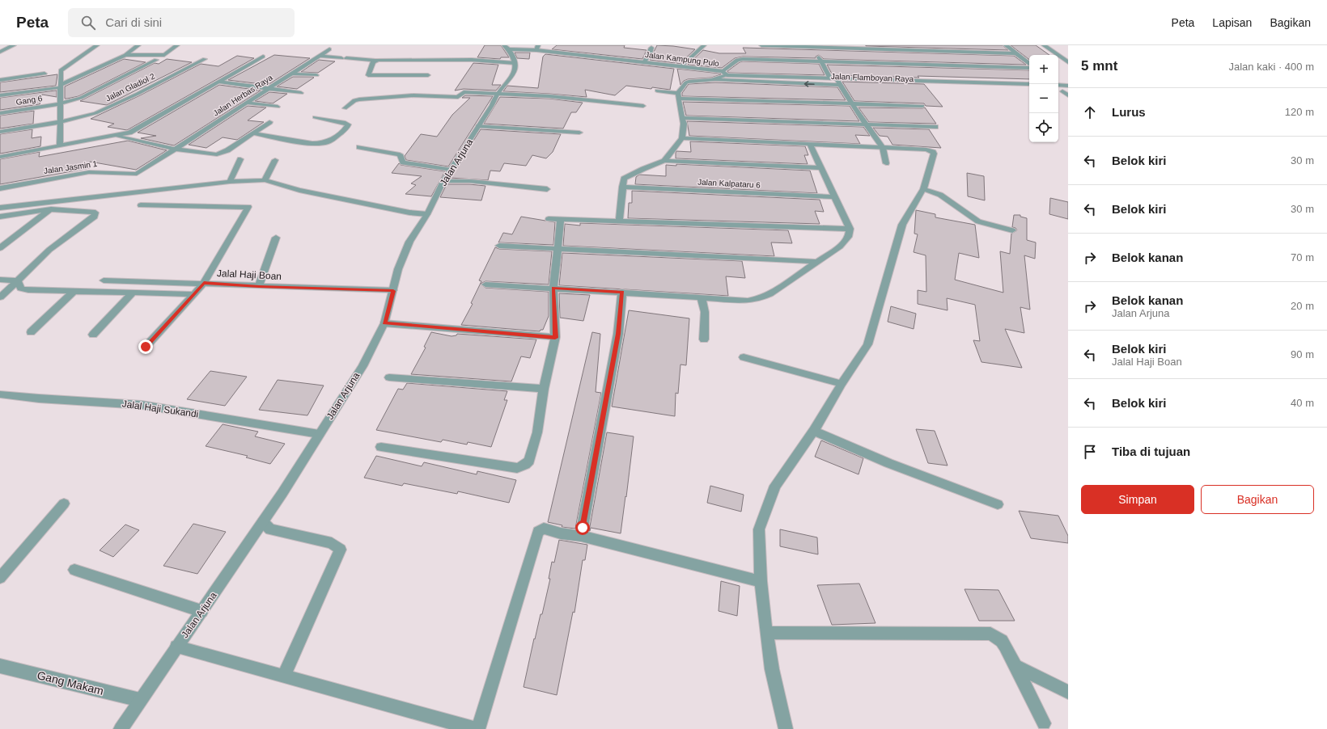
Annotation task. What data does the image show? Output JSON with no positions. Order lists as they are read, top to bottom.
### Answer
{
  "streets": {
    "street": [
      "Jalan Kampung Pulo",
      "Jalan Flamboyan Raya",
      "Jalan Gladiol 2",
      "Jalan Herbas Raya",
      "Gang 6",
      "Jalan Arjuna",
      "Jalan Jasmin 1",
      "Jalan Kalpataru 6",
      "Jalal Haji Boan",
      "Jalal Haji Sukandi",
      "Gang Makam"
    ]
  },
  "crossings": [
    ["Jalan Kampung Pulo", "Jalan Flamboyan Raya"],
    ["Jalan Herbas Raya", "Jalan Jasmin 1"],
    ["Jalan Arjuna", "Jalal Haji Boan"],
    ["Jalan Arjuna", "Jalal Haji Sukandi"],
    ["Jalan Arjuna", "Gang Makam"]
  ],
  "page": {
    "header": "Peta",
    "search": "Cari di sini",
    "nav": ["Peta", "Lapisan", "Bagikan"],
    "heading": ["5 mnt", "Jalan kaki · 400 m"],
    "map_buttons": ["+", "−"],
    "list": [
      ["Lurus", "120 m"],
      ["Belok kiri", "30 m"],
      ["Belok kiri", "30 m"],
      ["Belok kanan", "70 m"],
      ["Belok kanan", "Jalan Arjuna", "20 m"],
      ["Belok kiri", "Jalal Haji Boan", "90 m"],
      ["Belok kiri", "40 m"],
      "Tiba di tujuan"
    ],
    "buttons": ["Simpan", "Bagikan"]
  }
}
